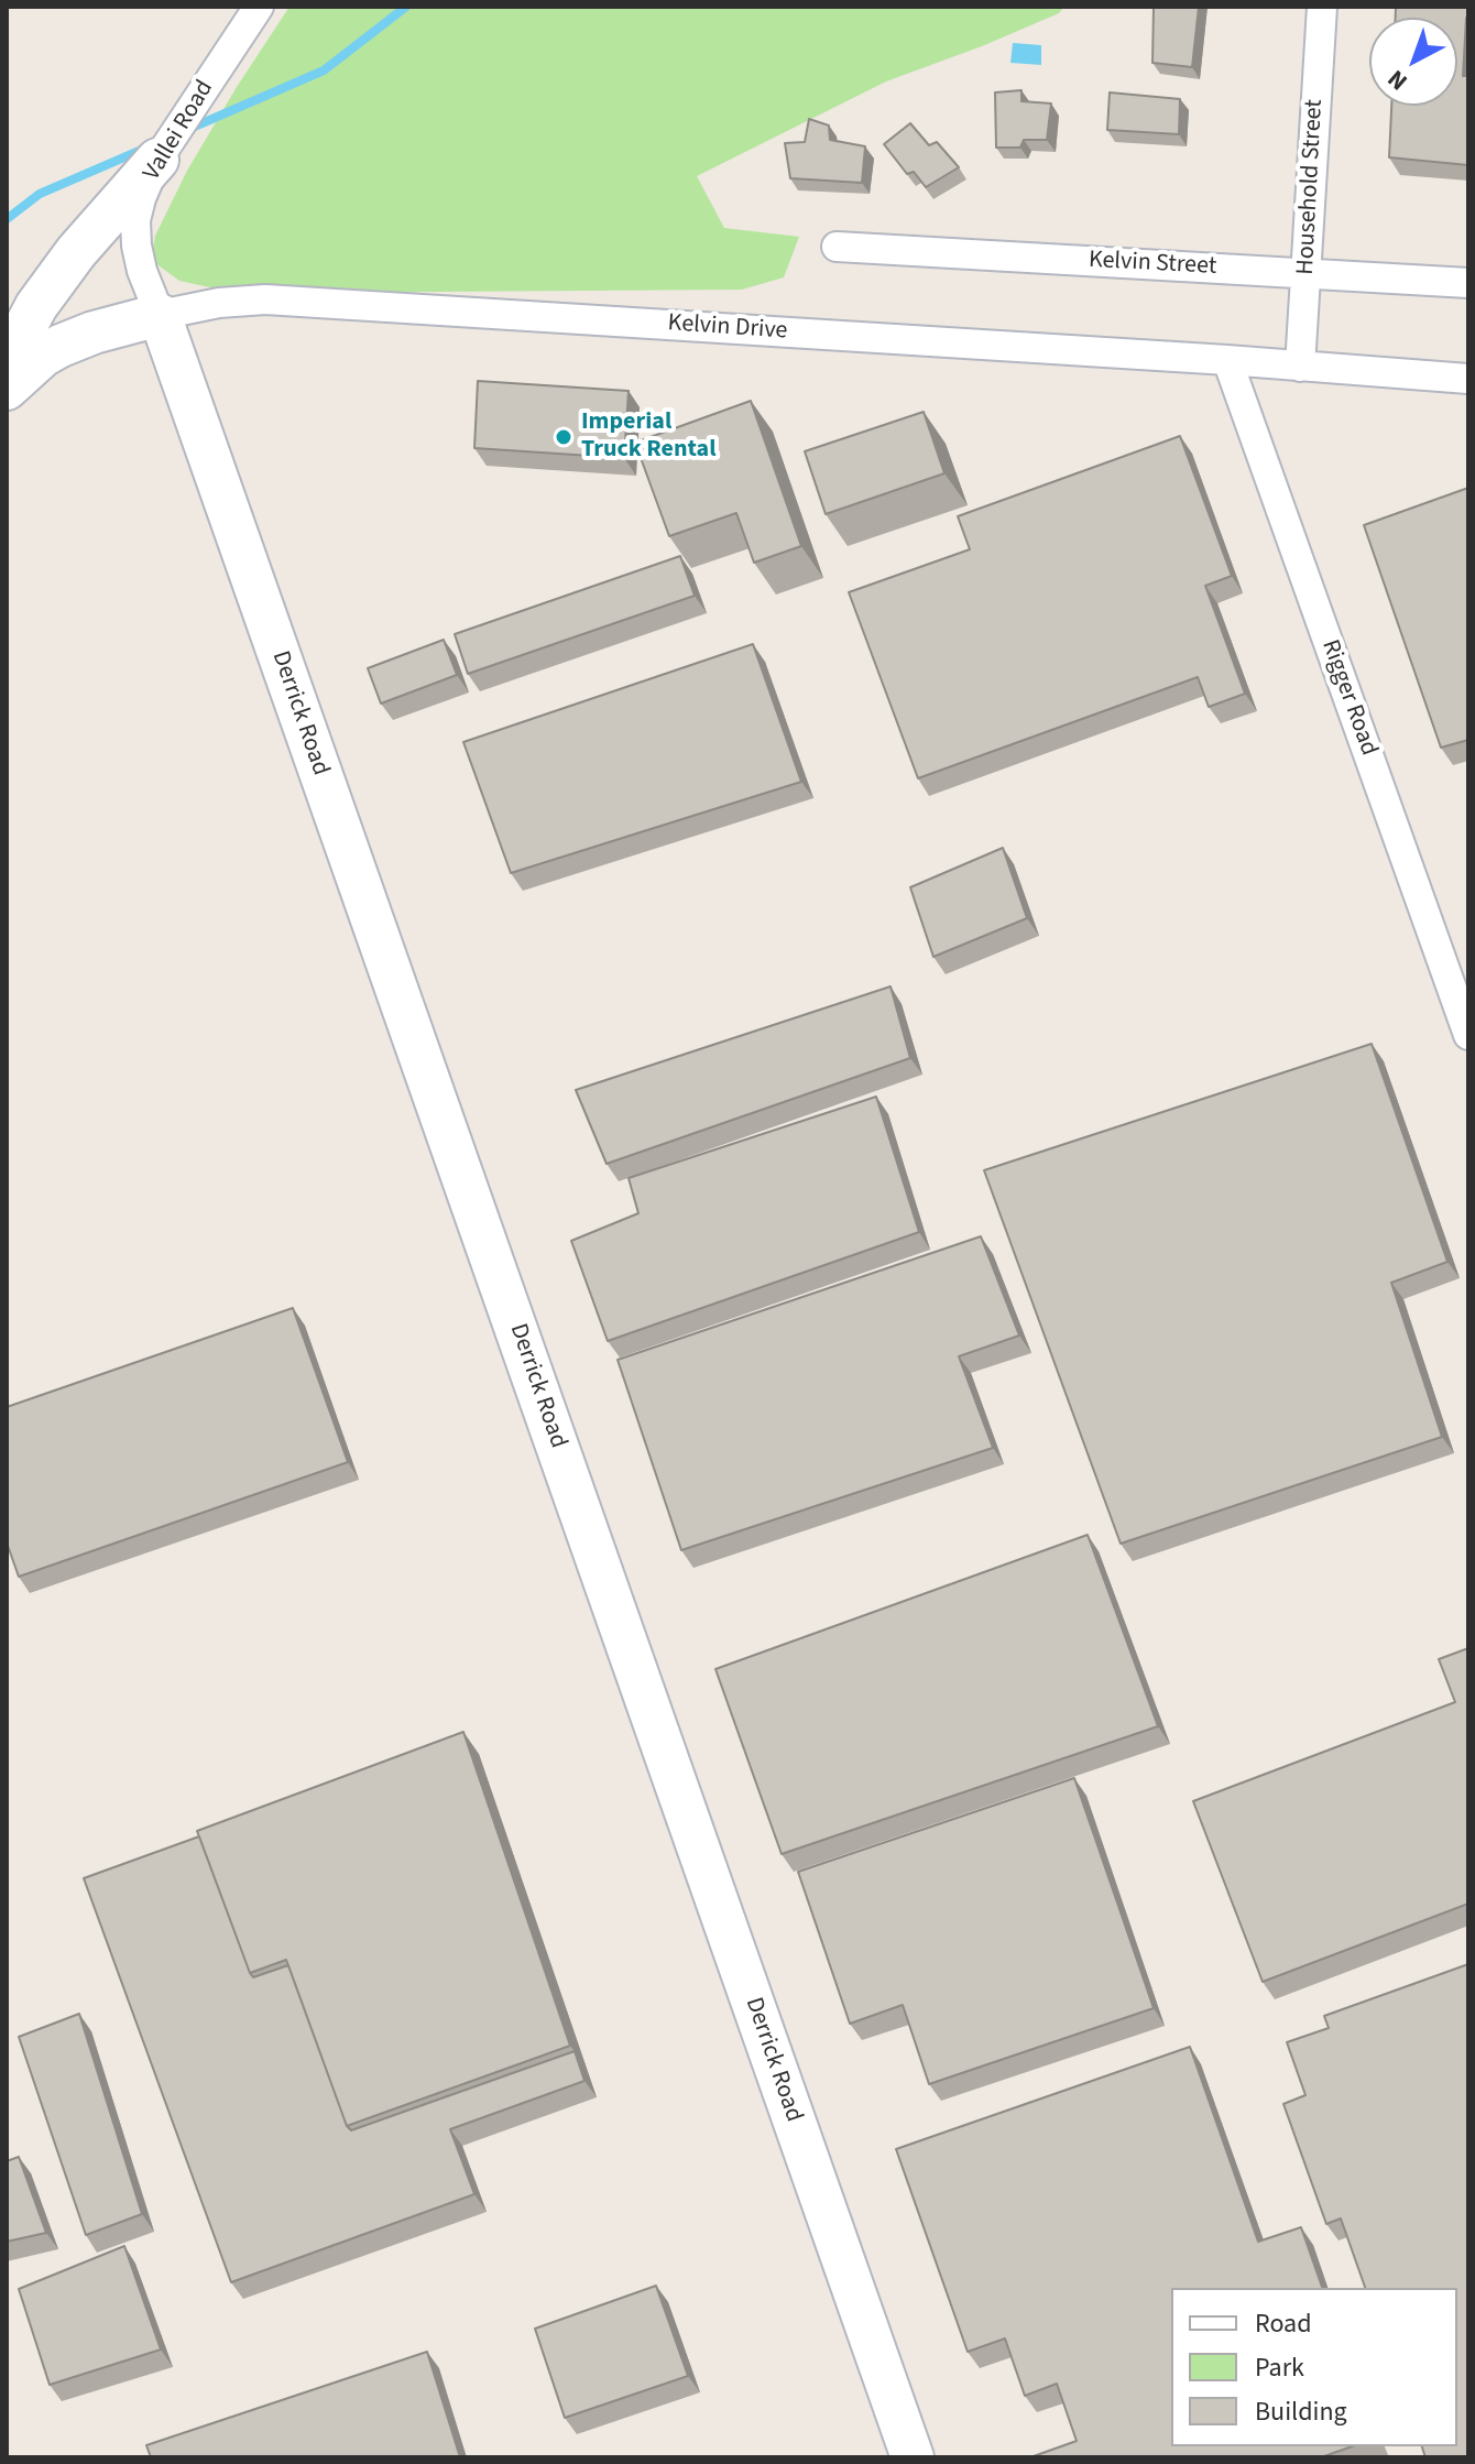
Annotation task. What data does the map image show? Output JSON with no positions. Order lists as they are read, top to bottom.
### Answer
{
  "streets": {
    "street": [
      "Vallei Road",
      "Household Street",
      "Kelvin Street",
      "Kelvin Drive",
      "Rigger Road",
      "Derrick Road"
    ]
  },
  "crossings": [
    ["Vallei Road", "Kelvin Drive"],
    ["Vallei Road", "Derrick Road"],
    ["Household Street", "Kelvin Street"],
    ["Household Street", "Kelvin Drive"],
    ["Kelvin Drive", "Rigger Road"],
    ["Kelvin Drive", "Derrick Road"]
  ],
  "places": ["Imperial Truck Rental"],
  "legend": ["Road", "Park", "Building"],
  "north": "bottom left"
}
